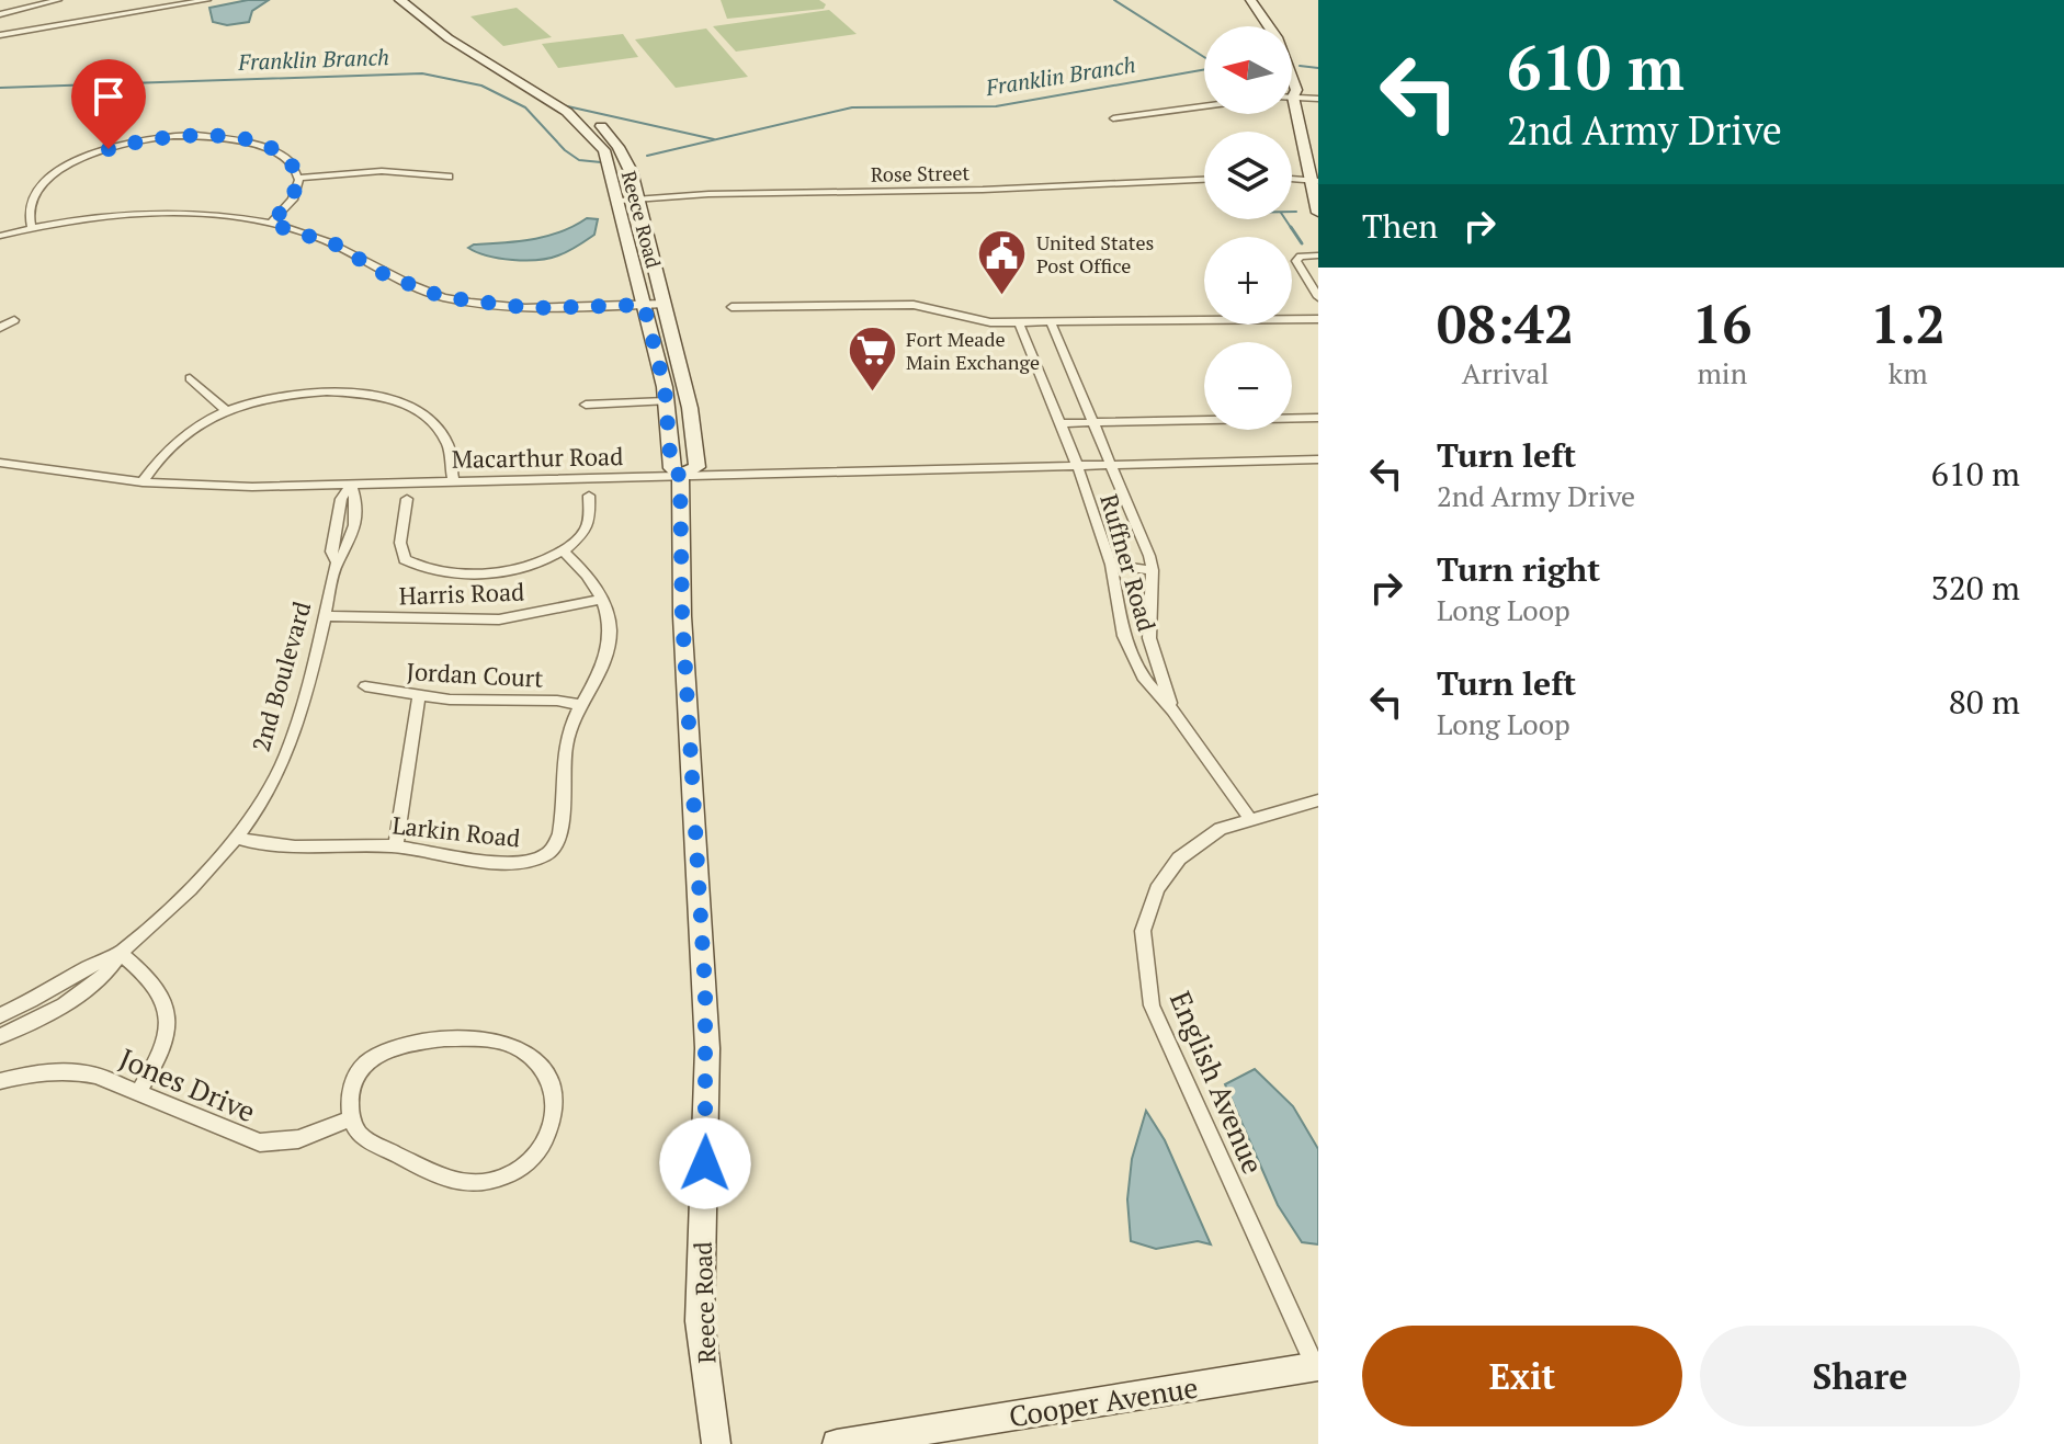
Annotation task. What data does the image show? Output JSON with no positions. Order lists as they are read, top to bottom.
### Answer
{
  "streets": {
    "street": [
      "Rose Street",
      "Reece Road",
      "Macarthur Road",
      "Ruffner Road",
      "Harris Road",
      "Jordan Court",
      "2nd Boulevard",
      "Larkin Road",
      "English Avenue",
      "Jones Drive",
      "Cooper Avenue"
    ]
  },
  "crossings": [
    ["Rose Street", "Reece Road"],
    ["Reece Road", "Macarthur Road"],
    ["Macarthur Road", "Ruffner Road"],
    ["Macarthur Road", "2nd Boulevard"],
    ["Ruffner Road", "English Avenue"],
    ["Harris Road", "2nd Boulevard"],
    ["Harris Road", "Larkin Road"],
    ["Jordan Court", "Larkin Road"],
    ["2nd Boulevard", "Larkin Road"],
    ["English Avenue", "Cooper Avenue"]
  ],
  "water": ["Franklin Branch"],
  "places": {
    "public building": ["United States Post Office"],
    "supermarket": ["Fort Meade Main Exchange"]
  },
  "north": "left",
  "page": {
    "turn": ["610 m", "2nd Army Drive"],
    "map_buttons": ["+", "−"],
    "then": "Then",
    "eta": [
      "08:42",
      "Arrival",
      "16",
      "min",
      "1.2",
      "km"
    ],
    "list": [
      {
        "name": "Turn left",
        "note": "2nd Army Drive",
        "value": "610 m"
      },
      {
        "name": "Turn right",
        "note": "Long Loop",
        "value": "320 m"
      },
      {
        "name": "Turn left",
        "note": "Long Loop",
        "value": "80 m"
      }
    ],
    "buttons": ["Exit", "Share"]
  }
}
